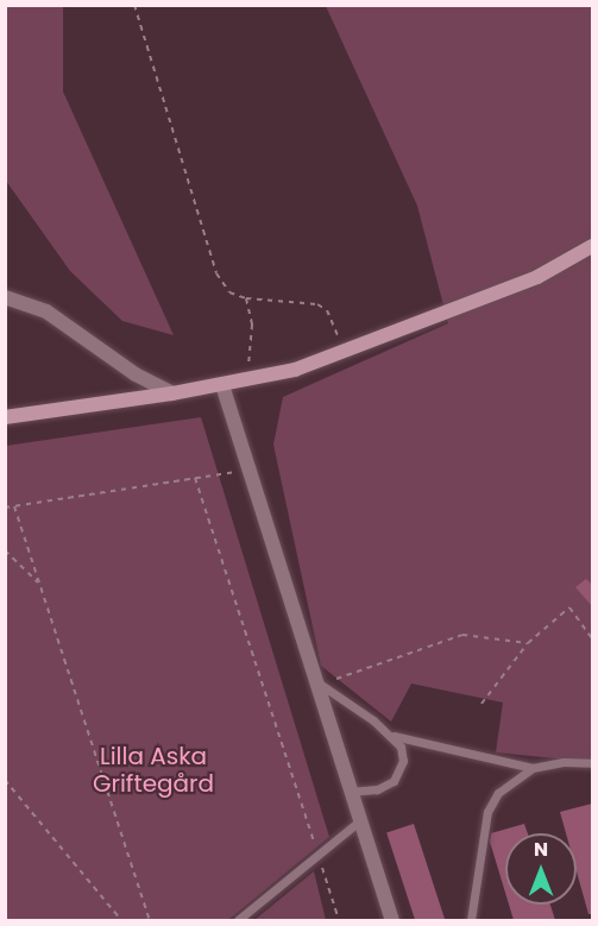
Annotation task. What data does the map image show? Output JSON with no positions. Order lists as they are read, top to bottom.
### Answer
{
  "parks": ["Lilla Aska Griftegård"],
  "north": "top"
}
